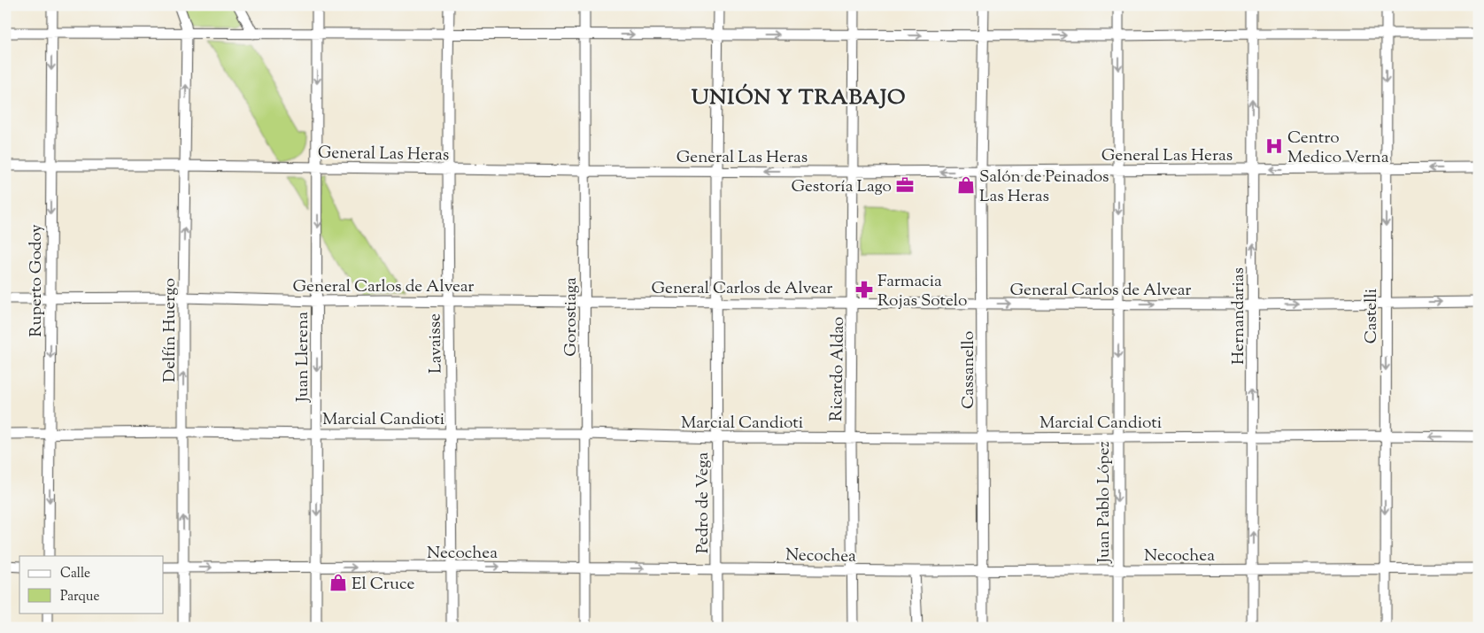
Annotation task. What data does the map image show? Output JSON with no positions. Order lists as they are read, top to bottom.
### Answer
{
  "streets": {
    "street": [
      "General Las Heras",
      "Ruperto Godoy",
      "General Carlos de Alvear",
      "Hernandarias",
      "Castelli",
      "Gorostiaga",
      "Delfín Huergo",
      "Lavaisse",
      "Juan Llerena",
      "Ricardo Aldao",
      "Cassanello",
      "Marcial Candioti",
      "Juan Pablo López",
      "Pedro de Vega",
      "Necochea"
    ]
  },
  "crossings": [
    ["General Las Heras", "Ruperto Godoy"],
    ["General Las Heras", "Hernandarias"],
    ["General Las Heras", "Castelli"],
    ["General Las Heras", "Gorostiaga"],
    ["General Las Heras", "Delfín Huergo"],
    ["General Las Heras", "Lavaisse"],
    ["General Las Heras", "Juan Llerena"],
    ["General Las Heras", "Ricardo Aldao"],
    ["General Las Heras", "Cassanello"],
    ["General Las Heras", "Juan Pablo López"],
    ["General Las Heras", "Pedro de Vega"],
    ["Ruperto Godoy", "General Carlos de Alvear"],
    ["Ruperto Godoy", "Marcial Candioti"],
    ["General Carlos de Alvear", "Hernandarias"],
    ["General Carlos de Alvear", "Castelli"],
    ["General Carlos de Alvear", "Gorostiaga"],
    ["General Carlos de Alvear", "Delfín Huergo"],
    ["General Carlos de Alvear", "Lavaisse"],
    ["General Carlos de Alvear", "Juan Llerena"],
    ["General Carlos de Alvear", "Ricardo Aldao"],
    ["General Carlos de Alvear", "Cassanello"],
    ["General Carlos de Alvear", "Juan Pablo López"],
    ["General Carlos de Alvear", "Pedro de Vega"],
    ["Hernandarias", "Marcial Candioti"],
    ["Hernandarias", "Necochea"],
    ["Castelli", "Marcial Candioti"],
    ["Castelli", "Necochea"],
    ["Gorostiaga", "Marcial Candioti"],
    ["Gorostiaga", "Necochea"],
    ["Delfín Huergo", "Marcial Candioti"],
    ["Delfín Huergo", "Necochea"],
    ["Lavaisse", "Marcial Candioti"],
    ["Lavaisse", "Necochea"],
    ["Juan Llerena", "Marcial Candioti"],
    ["Juan Llerena", "Necochea"],
    ["Ricardo Aldao", "Marcial Candioti"],
    ["Ricardo Aldao", "Necochea"],
    ["Cassanello", "Marcial Candioti"],
    ["Cassanello", "Necochea"],
    ["Marcial Candioti", "Juan Pablo López"],
    ["Marcial Candioti", "Pedro de Vega"],
    ["Juan Pablo López", "Necochea"],
    ["Pedro de Vega", "Necochea"]
  ],
  "one_way": [
    "Ruperto Godoy",
    "Hernandarias",
    "Castelli",
    "Delfín Huergo",
    "Juan Llerena",
    "Juan Pablo López",
    "Necochea"
  ],
  "districts": ["UNIÓN Y TRABAJO"],
  "places": {
    "hospital": ["Centro Medico Verna"],
    "office": ["Gestoría Lago"],
    "shop": ["Salón de Peinados Las Heras", "El Cruce"],
    "pharmacy": ["Farmacia Rojas Sotelo"]
  },
  "legend": ["Calle", "Parque"]
}
